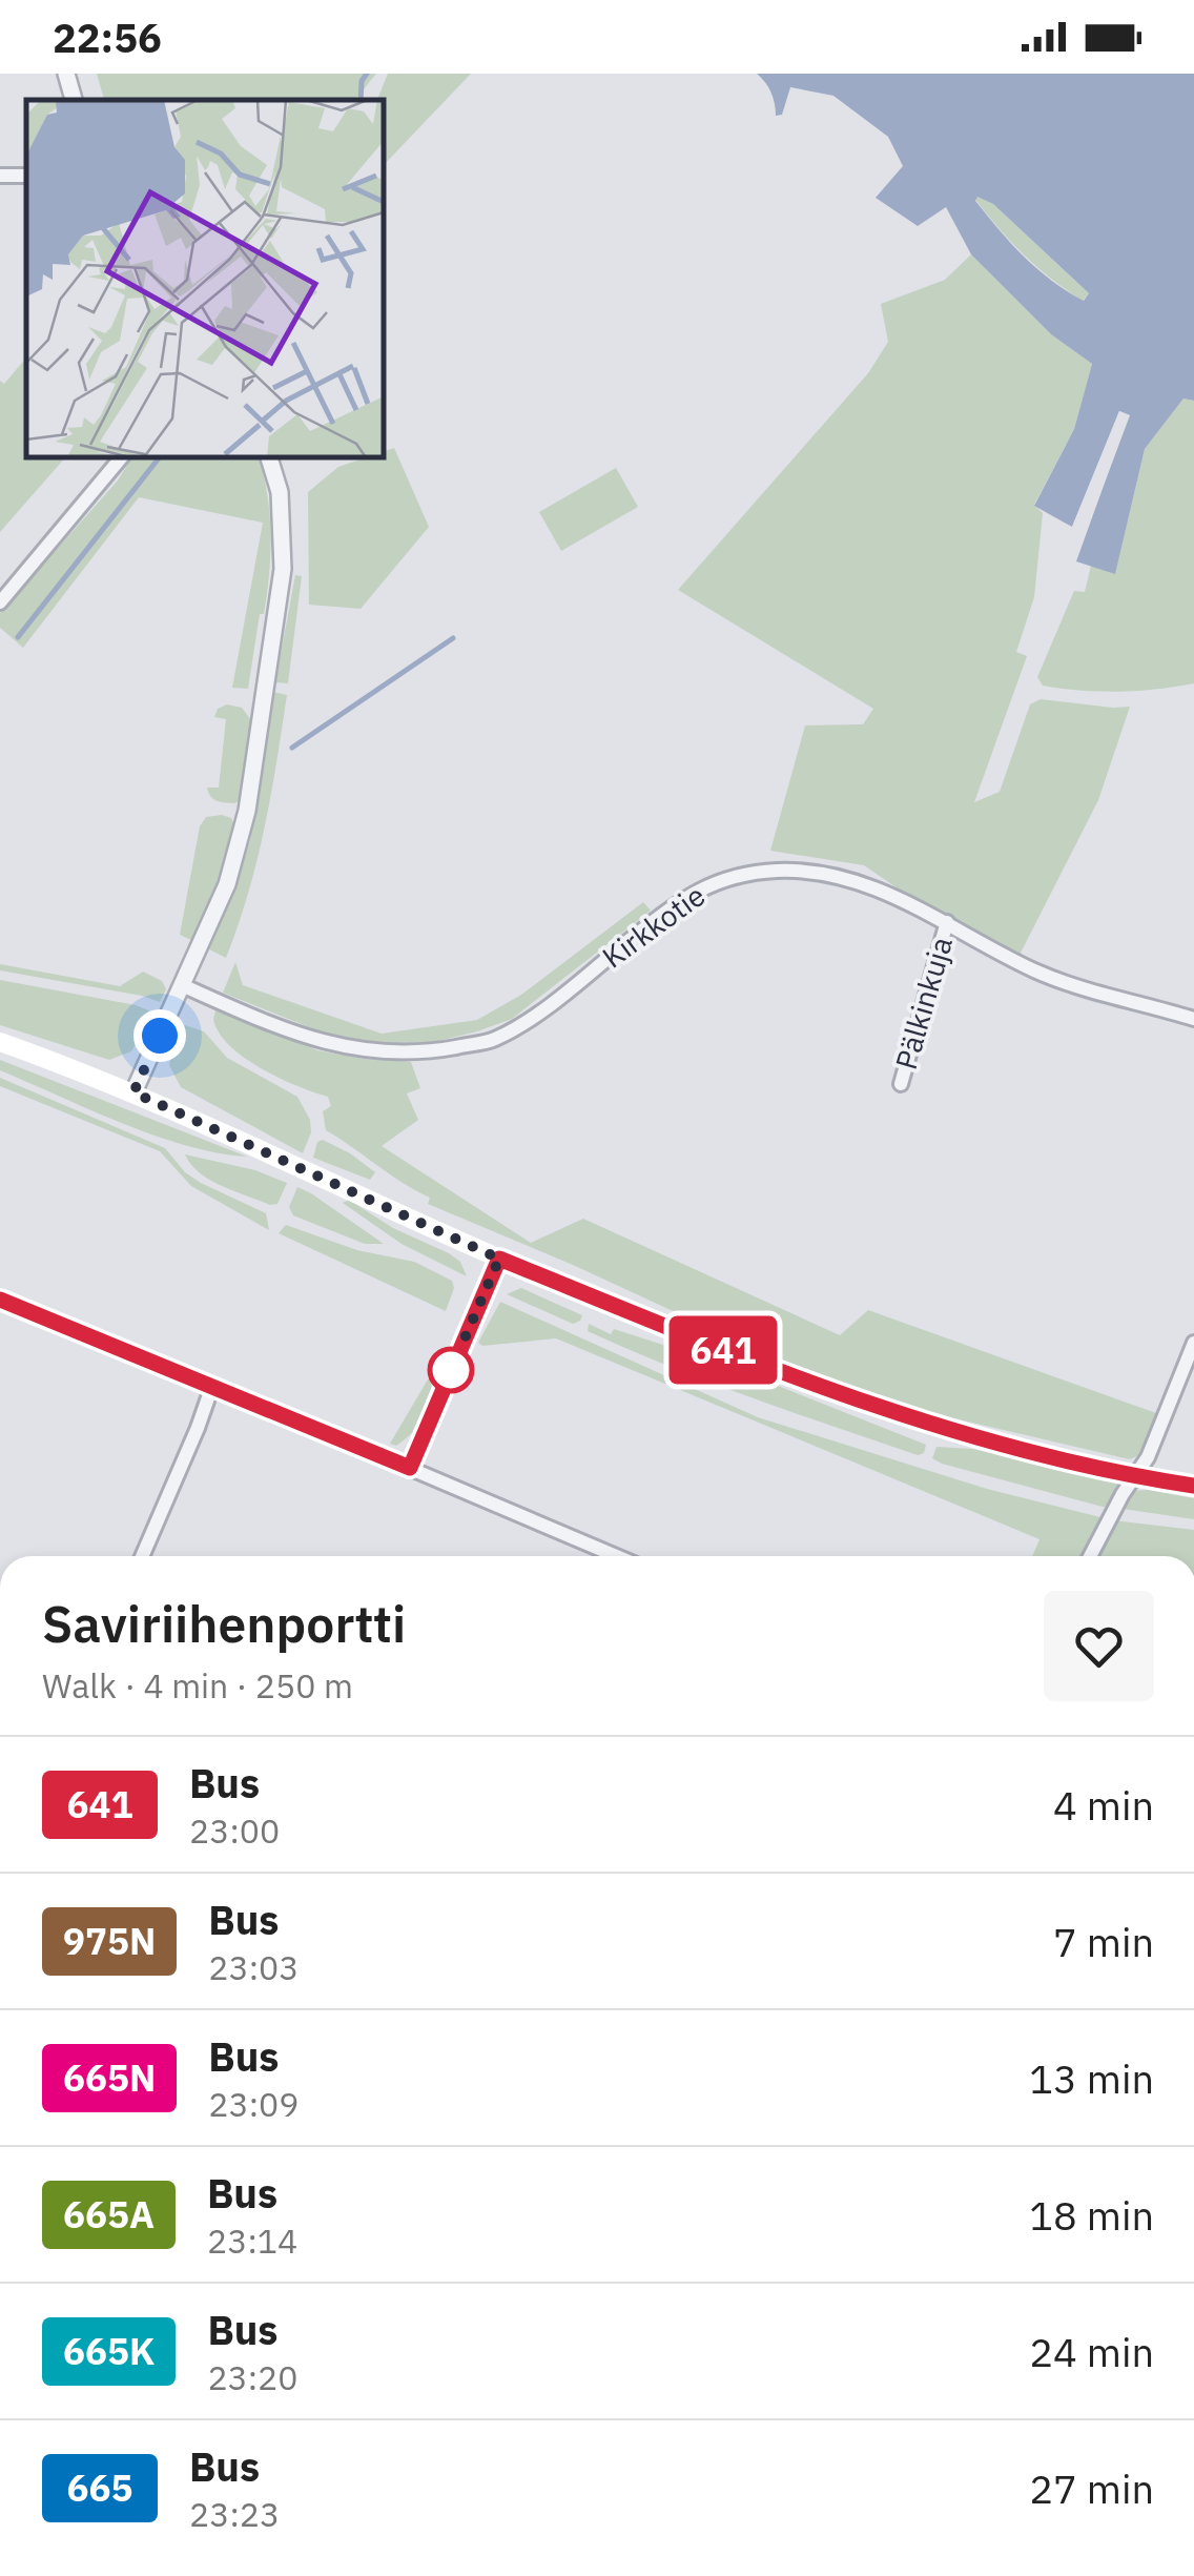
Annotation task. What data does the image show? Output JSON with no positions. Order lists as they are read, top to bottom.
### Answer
{
  "streets": {
    "street": ["Kirkkotie", "Pälkinkuja"]
  },
  "crossings": [
    ["Kirkkotie", "Pälkinkuja"]
  ],
  "lines": ["bus line 641"],
  "page": {
    "status": "22:56",
    "on_map": "641",
    "heading": ["Saviriihenportti", "Walk · 4 min · 250 m"],
    "list": [
      {
        "mark": "641",
        "name": "Bus",
        "note": "23:00",
        "value": "4 min"
      },
      {
        "mark": "975N",
        "name": "Bus",
        "note": "23:03",
        "value": "7 min"
      },
      {
        "mark": "665N",
        "name": "Bus",
        "note": "23:09",
        "value": "13 min"
      },
      {
        "mark": "665A",
        "name": "Bus",
        "note": "23:14",
        "value": "18 min"
      },
      {
        "mark": "665K",
        "name": "Bus",
        "note": "23:20",
        "value": "24 min"
      },
      {
        "mark": "665",
        "name": "Bus",
        "note": "23:23",
        "value": "27 min"
      }
    ]
  }
}
